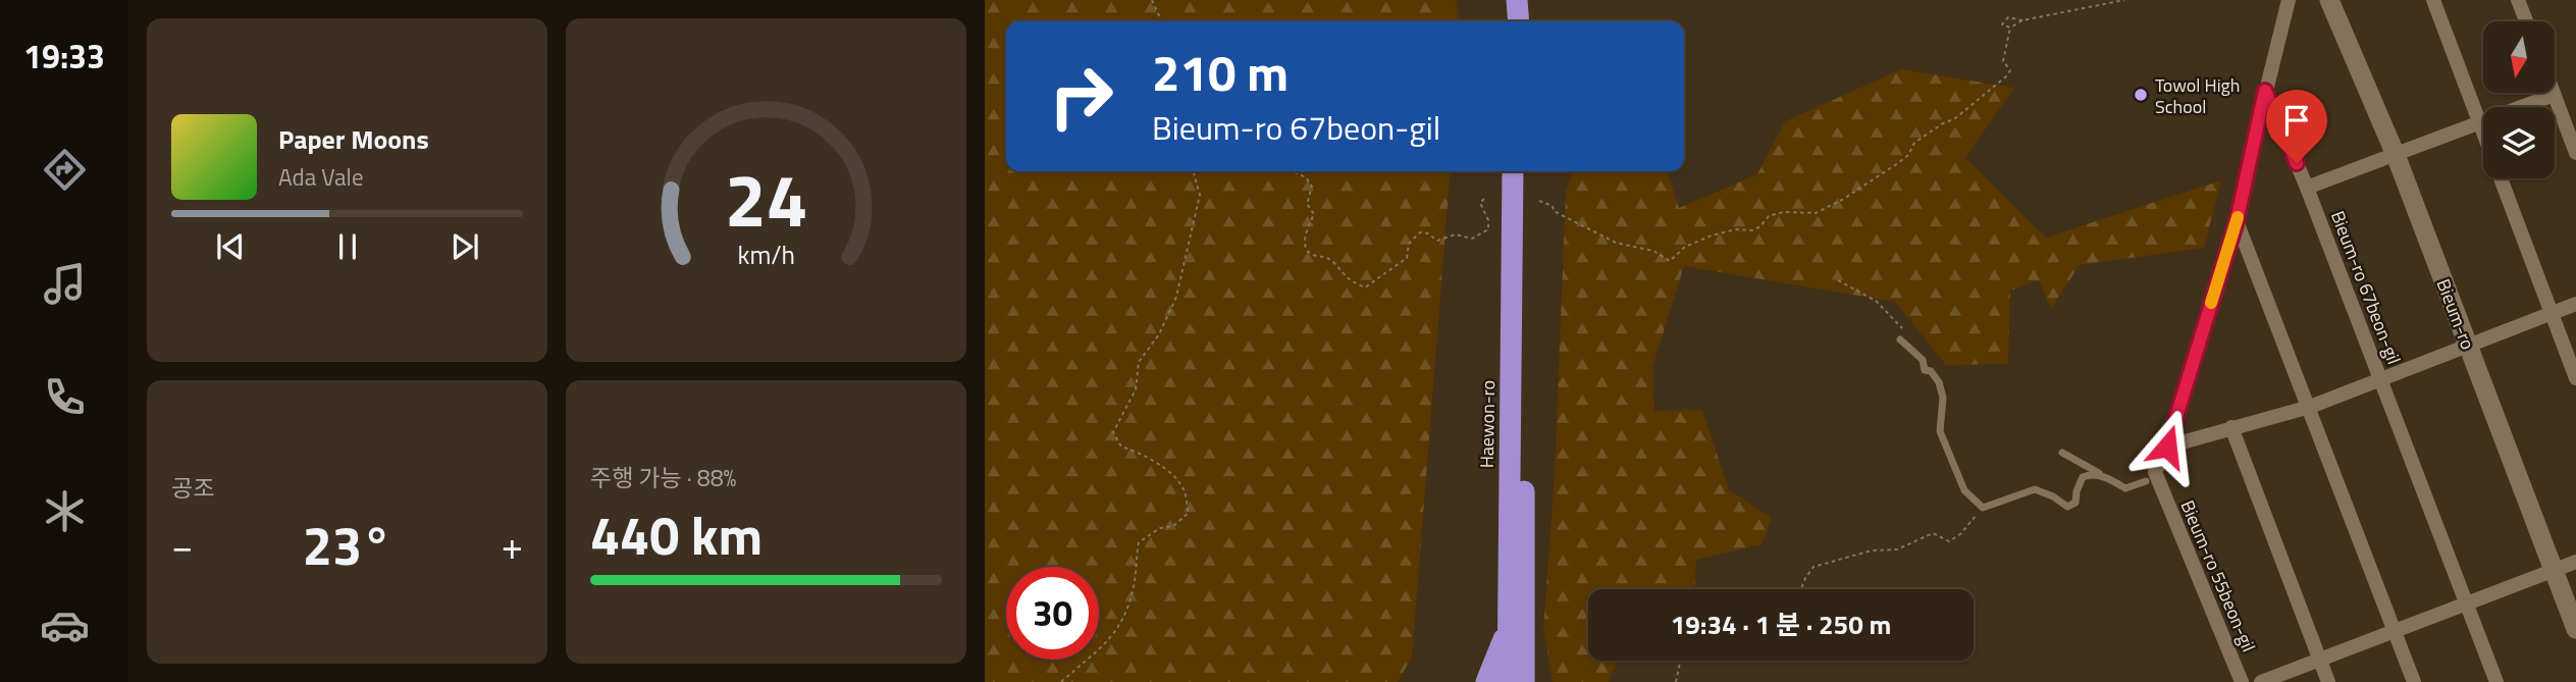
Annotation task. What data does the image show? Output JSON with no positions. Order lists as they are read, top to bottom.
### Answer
{
  "streets": {
    "highway": ["Haewon-ro"],
    "street": ["Bieum-ro 67beon-gil", "Bieum-ro", "Bieum-ro 55beon-gil"]
  },
  "crossings": [
    ["Bieum-ro 67beon-gil", "Bieum-ro"],
    ["Bieum-ro 67beon-gil", "Bieum-ro 55beon-gil"]
  ],
  "places": ["Towol High School"],
  "north": "bottom",
  "page": {
    "tabs": "19:33",
    "turn": ["210 m", "Bieum-ro 67beon-gil"],
    "song": ["Paper Moons", "Ada Vale"],
    "tile": [
      "공조",
      ["주행 가능 · 88%", "440 km"]
    ],
    "heat": ["−", "23°", "+"],
    "limit": "30",
    "trip": "19:34 · 1 분 · 250 m",
    "gauge": ["24", "km/h"]
  }
}
